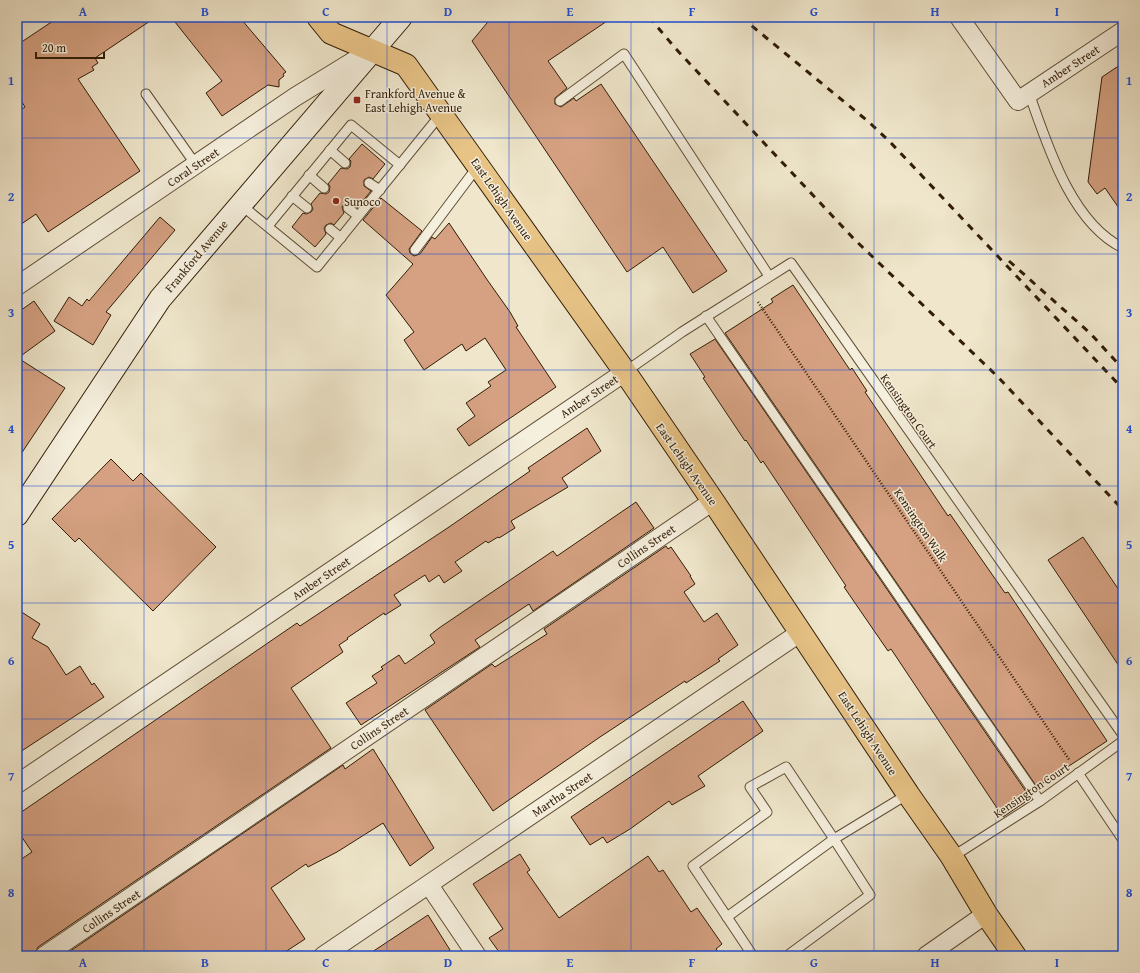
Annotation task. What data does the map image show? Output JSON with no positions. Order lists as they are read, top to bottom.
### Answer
{
  "streets": {
    "main road": ["East Lehigh Avenue", "Frankford Avenue"],
    "street": [
      "Amber Street",
      "Coral Street",
      "Collins Street",
      "Martha Street"
    ],
    "lane": ["Kensington Court"],
    "path": ["Kensington Walk"]
  },
  "crossings": [
    ["Amber Street", "East Lehigh Avenue"],
    ["Amber Street", "Kensington Court"],
    ["Coral Street", "East Lehigh Avenue"],
    ["Coral Street", "Frankford Avenue"],
    ["East Lehigh Avenue", "Frankford Avenue"],
    ["East Lehigh Avenue", "Kensington Court"],
    ["East Lehigh Avenue", "Collins Street"],
    ["East Lehigh Avenue", "Martha Street"],
    ["Kensington Court", "Kensington Walk"]
  ],
  "places": {
    "transit": ["Frankford Avenue & East Lehigh Avenue"],
    "other": ["Sunoco"]
  },
  "scale_bar": "20 m",
  "grid": {
    "columns": [
      "A",
      "B",
      "C",
      "D",
      "E",
      "F",
      "G",
      "H",
      "I"
    ],
    "rows": [
      "1",
      "2",
      "3",
      "4",
      "5",
      "6",
      "7",
      "8"
    ]
  }
}
